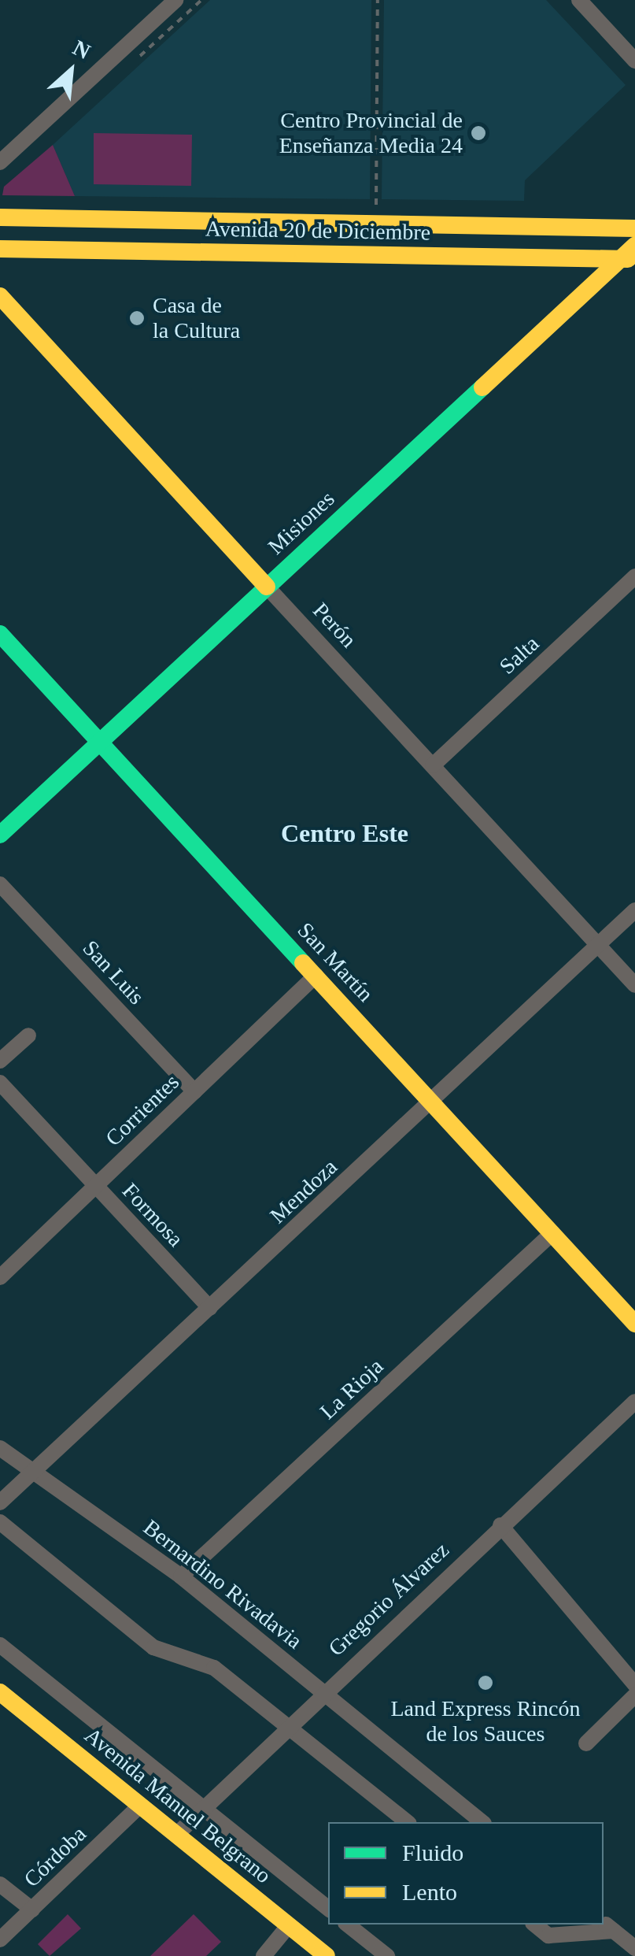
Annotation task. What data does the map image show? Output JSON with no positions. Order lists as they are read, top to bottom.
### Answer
{
  "streets": {
    "street": [
      "Avenida 20 de Diciembre",
      "Misiones",
      "Perón",
      "Salta",
      "San Martín",
      "San Luis",
      "Corrientes",
      "Mendoza",
      "Formosa",
      "La Rioja",
      "Bernardino Rivadavia",
      "Gregorio Álvarez",
      "Avenida Manuel Belgrano",
      "Córdoba"
    ]
  },
  "crossings": [
    ["Avenida 20 de Diciembre", "Misiones"],
    ["Misiones", "Perón"],
    ["Misiones", "San Martín"],
    ["Perón", "Salta"],
    ["Perón", "Mendoza"],
    ["San Martín", "Corrientes"],
    ["San Martín", "Mendoza"],
    ["San Martín", "La Rioja"],
    ["San Luis", "Corrientes"],
    ["Corrientes", "Formosa"],
    ["Mendoza", "Formosa"],
    ["Mendoza", "Bernardino Rivadavia"],
    ["La Rioja", "Bernardino Rivadavia"],
    ["Bernardino Rivadavia", "Gregorio Álvarez"],
    ["Gregorio Álvarez", "Avenida Manuel Belgrano"],
    ["Avenida Manuel Belgrano", "Córdoba"]
  ],
  "districts": ["Centro Este"],
  "places": ["Centro Provincial de Enseñanza Media 24", "Casa de la Cultura", "Land Express Rincón de los Sauces"],
  "legend": ["Fluido", "Lento"],
  "north": "top right"
}
